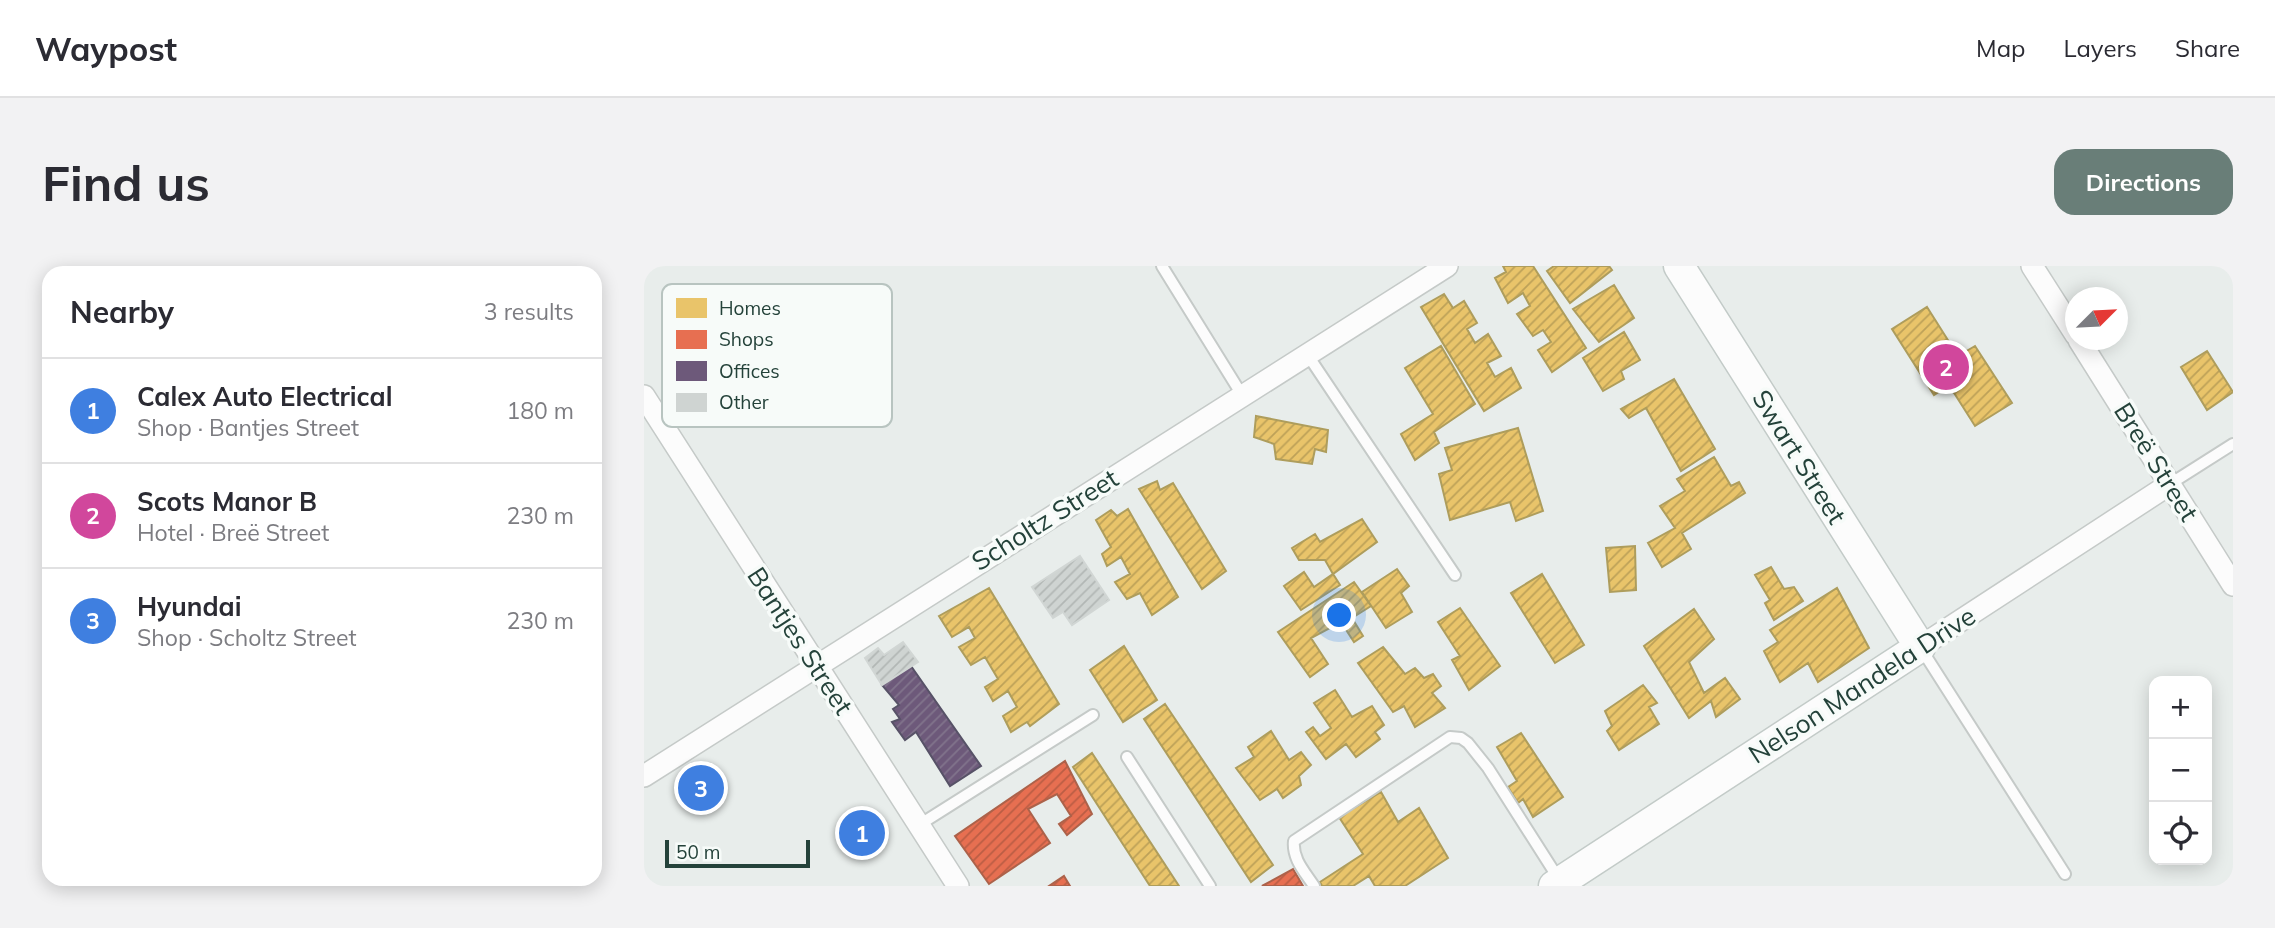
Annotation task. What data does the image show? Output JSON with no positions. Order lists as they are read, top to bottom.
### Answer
{
  "streets": {
    "main road": ["Swart Street", "Nelson Mandela Drive"],
    "street": ["Breë Street", "Scholtz Street", "Bantjes Street"]
  },
  "crossings": [
    ["Swart Street", "Nelson Mandela Drive"],
    ["Breë Street", "Nelson Mandela Drive"],
    ["Scholtz Street", "Bantjes Street"]
  ],
  "legend": [
    "Homes",
    "Shops",
    "Offices",
    "Other"
  ],
  "scale_bar": "50 m",
  "north": "top right",
  "page": {
    "header": "Waypost",
    "nav": ["Map", "Layers", "Share"],
    "buttons": "Directions",
    "title": "Find us",
    "heading": ["Nearby", "3 results"],
    "pins": ["2", "3", "1"],
    "list": [
      {
        "mark": "1",
        "name": "Calex Auto Electrical",
        "note": "Shop · Bantjes Street",
        "value": "180 m"
      },
      {
        "mark": "2",
        "name": "Scots Manor B",
        "note": "Hotel · Breë Street",
        "value": "230 m"
      },
      {
        "mark": "3",
        "name": "Hyundai",
        "note": "Shop · Scholtz Street",
        "value": "230 m"
      }
    ],
    "map_buttons": ["+", "−"],
    "scale": "50 m"
  }
}
